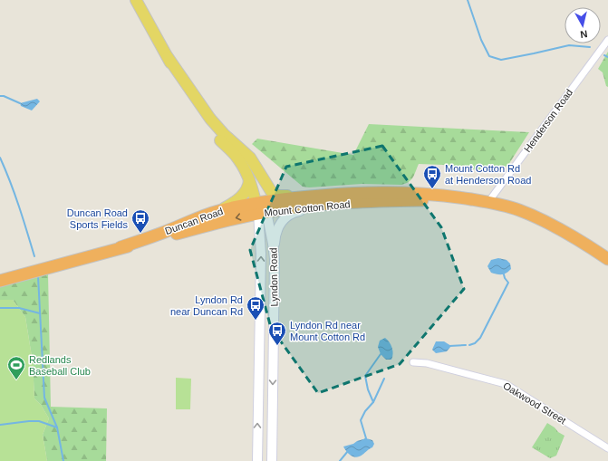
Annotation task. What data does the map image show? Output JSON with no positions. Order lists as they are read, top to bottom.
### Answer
{
  "streets": {
    "highway": ["Mount Cotton Road", "Duncan Road"],
    "main road": ["Lyndon Road"],
    "street": ["Henderson Road", "Oakwood Street"]
  },
  "crossings": [
    ["Henderson Road", "Mount Cotton Road"],
    ["Mount Cotton Road", "Duncan Road"],
    ["Mount Cotton Road", "Lyndon Road"],
    ["Duncan Road", "Lyndon Road"]
  ],
  "places": {
    "bus stop": [
      "Mount Cotton Rd at Henderson Road",
      "Duncan Road Sports Fields",
      "Lyndon Rd near Duncan Rd",
      "Lyndon Rd near Mount Cotton Rd"
    ],
    "sports": ["Redlands Baseball Club"]
  },
  "north": "bottom"
}
